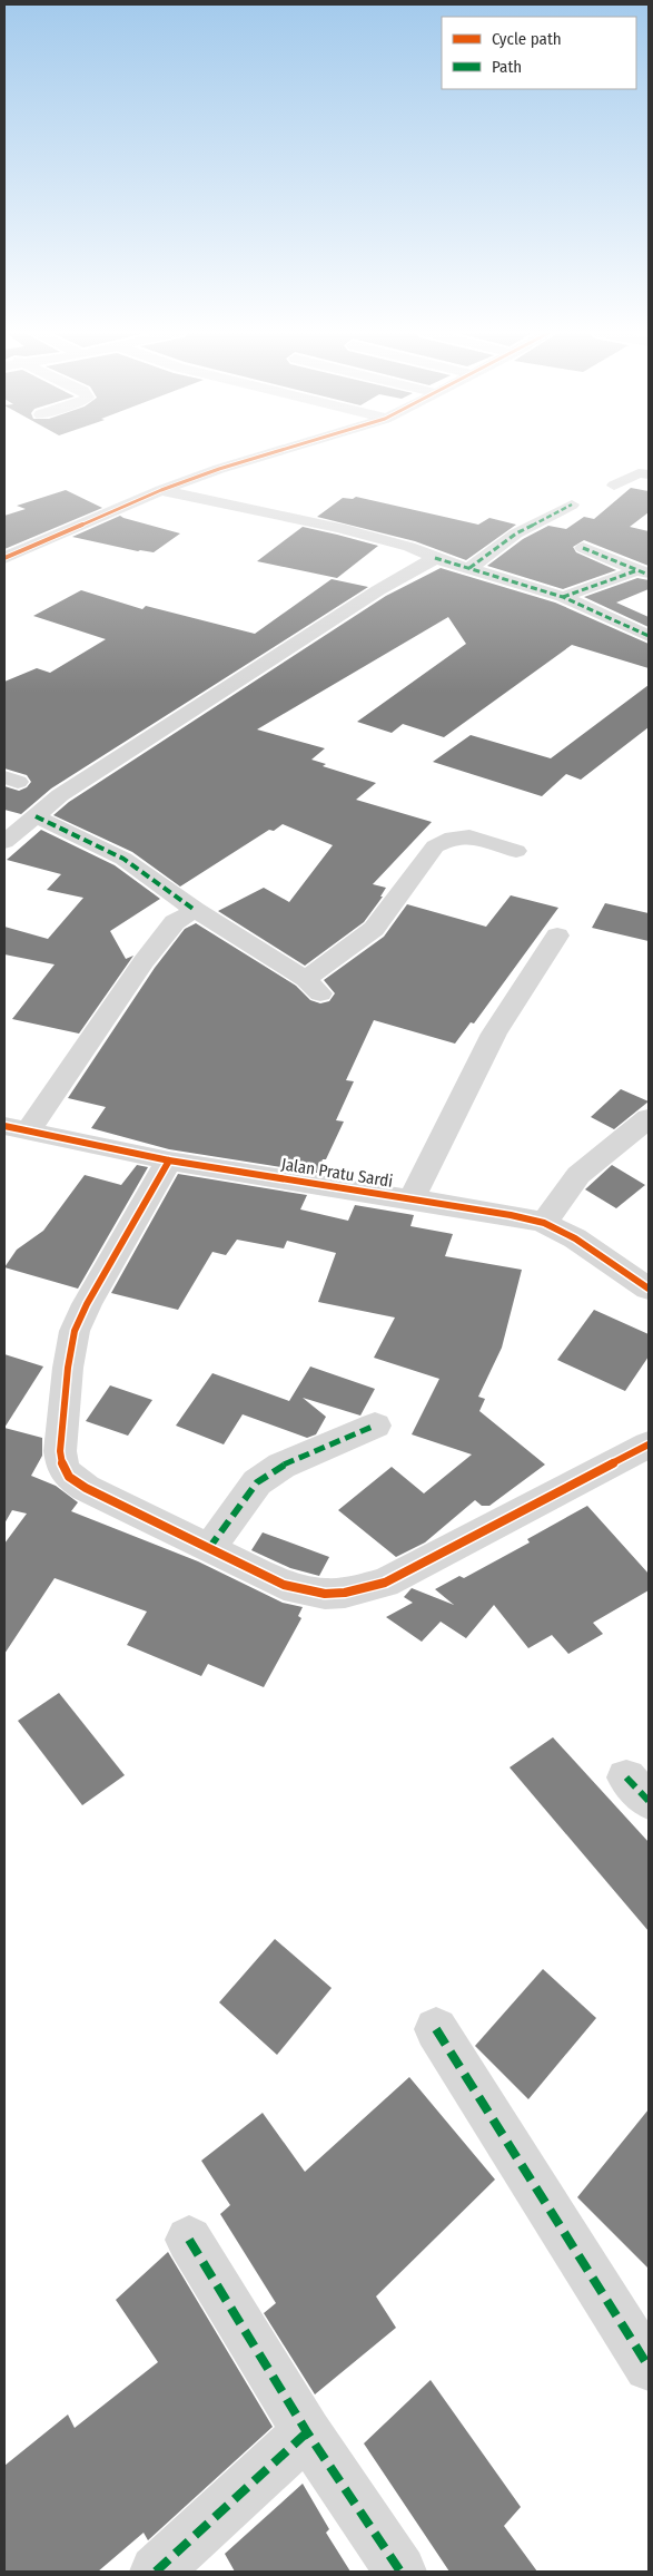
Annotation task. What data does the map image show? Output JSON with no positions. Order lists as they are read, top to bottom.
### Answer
{
  "streets": {
    "street": ["Jalan Pratu Sardi"]
  },
  "legend": ["Cycle path", "Path"]
}
